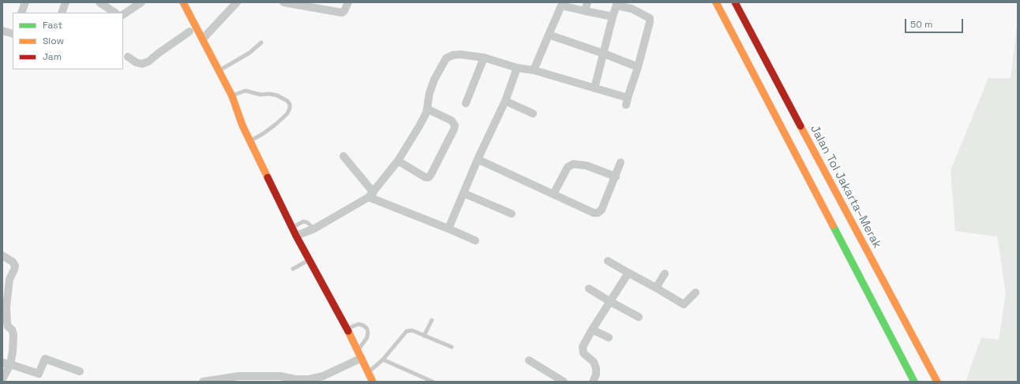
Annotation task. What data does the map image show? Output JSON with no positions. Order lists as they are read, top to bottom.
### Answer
{
  "streets": {
    "highway": ["Jalan Tol Jakarta–Merak"]
  },
  "legend": ["Fast", "Slow", "Jam"],
  "scale_bar": "50 m"
}
